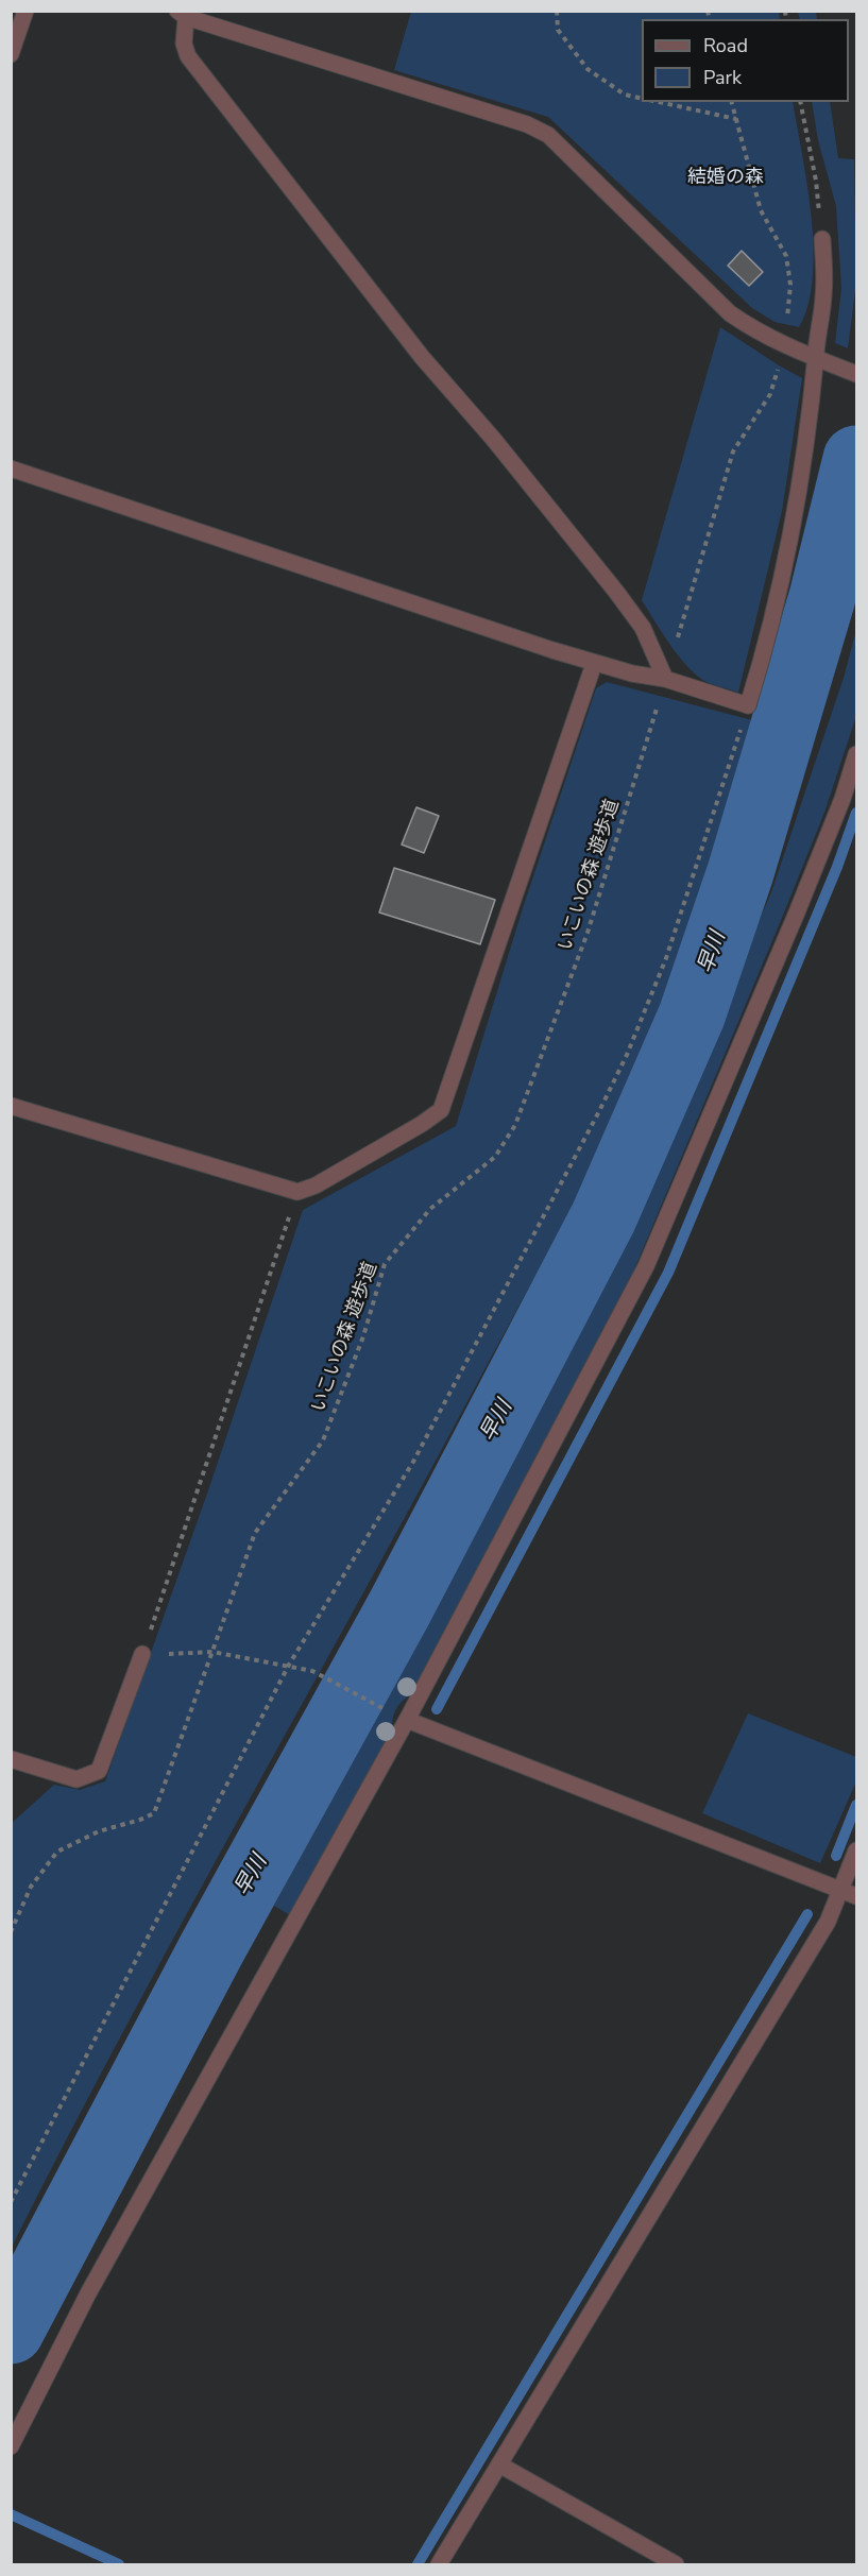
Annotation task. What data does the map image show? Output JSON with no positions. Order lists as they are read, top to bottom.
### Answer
{
  "streets": {
    "path": ["いこいの森 遊歩道"]
  },
  "water": ["早川"],
  "parks": ["結婚の森"],
  "legend": ["Road", "Park"]
}
